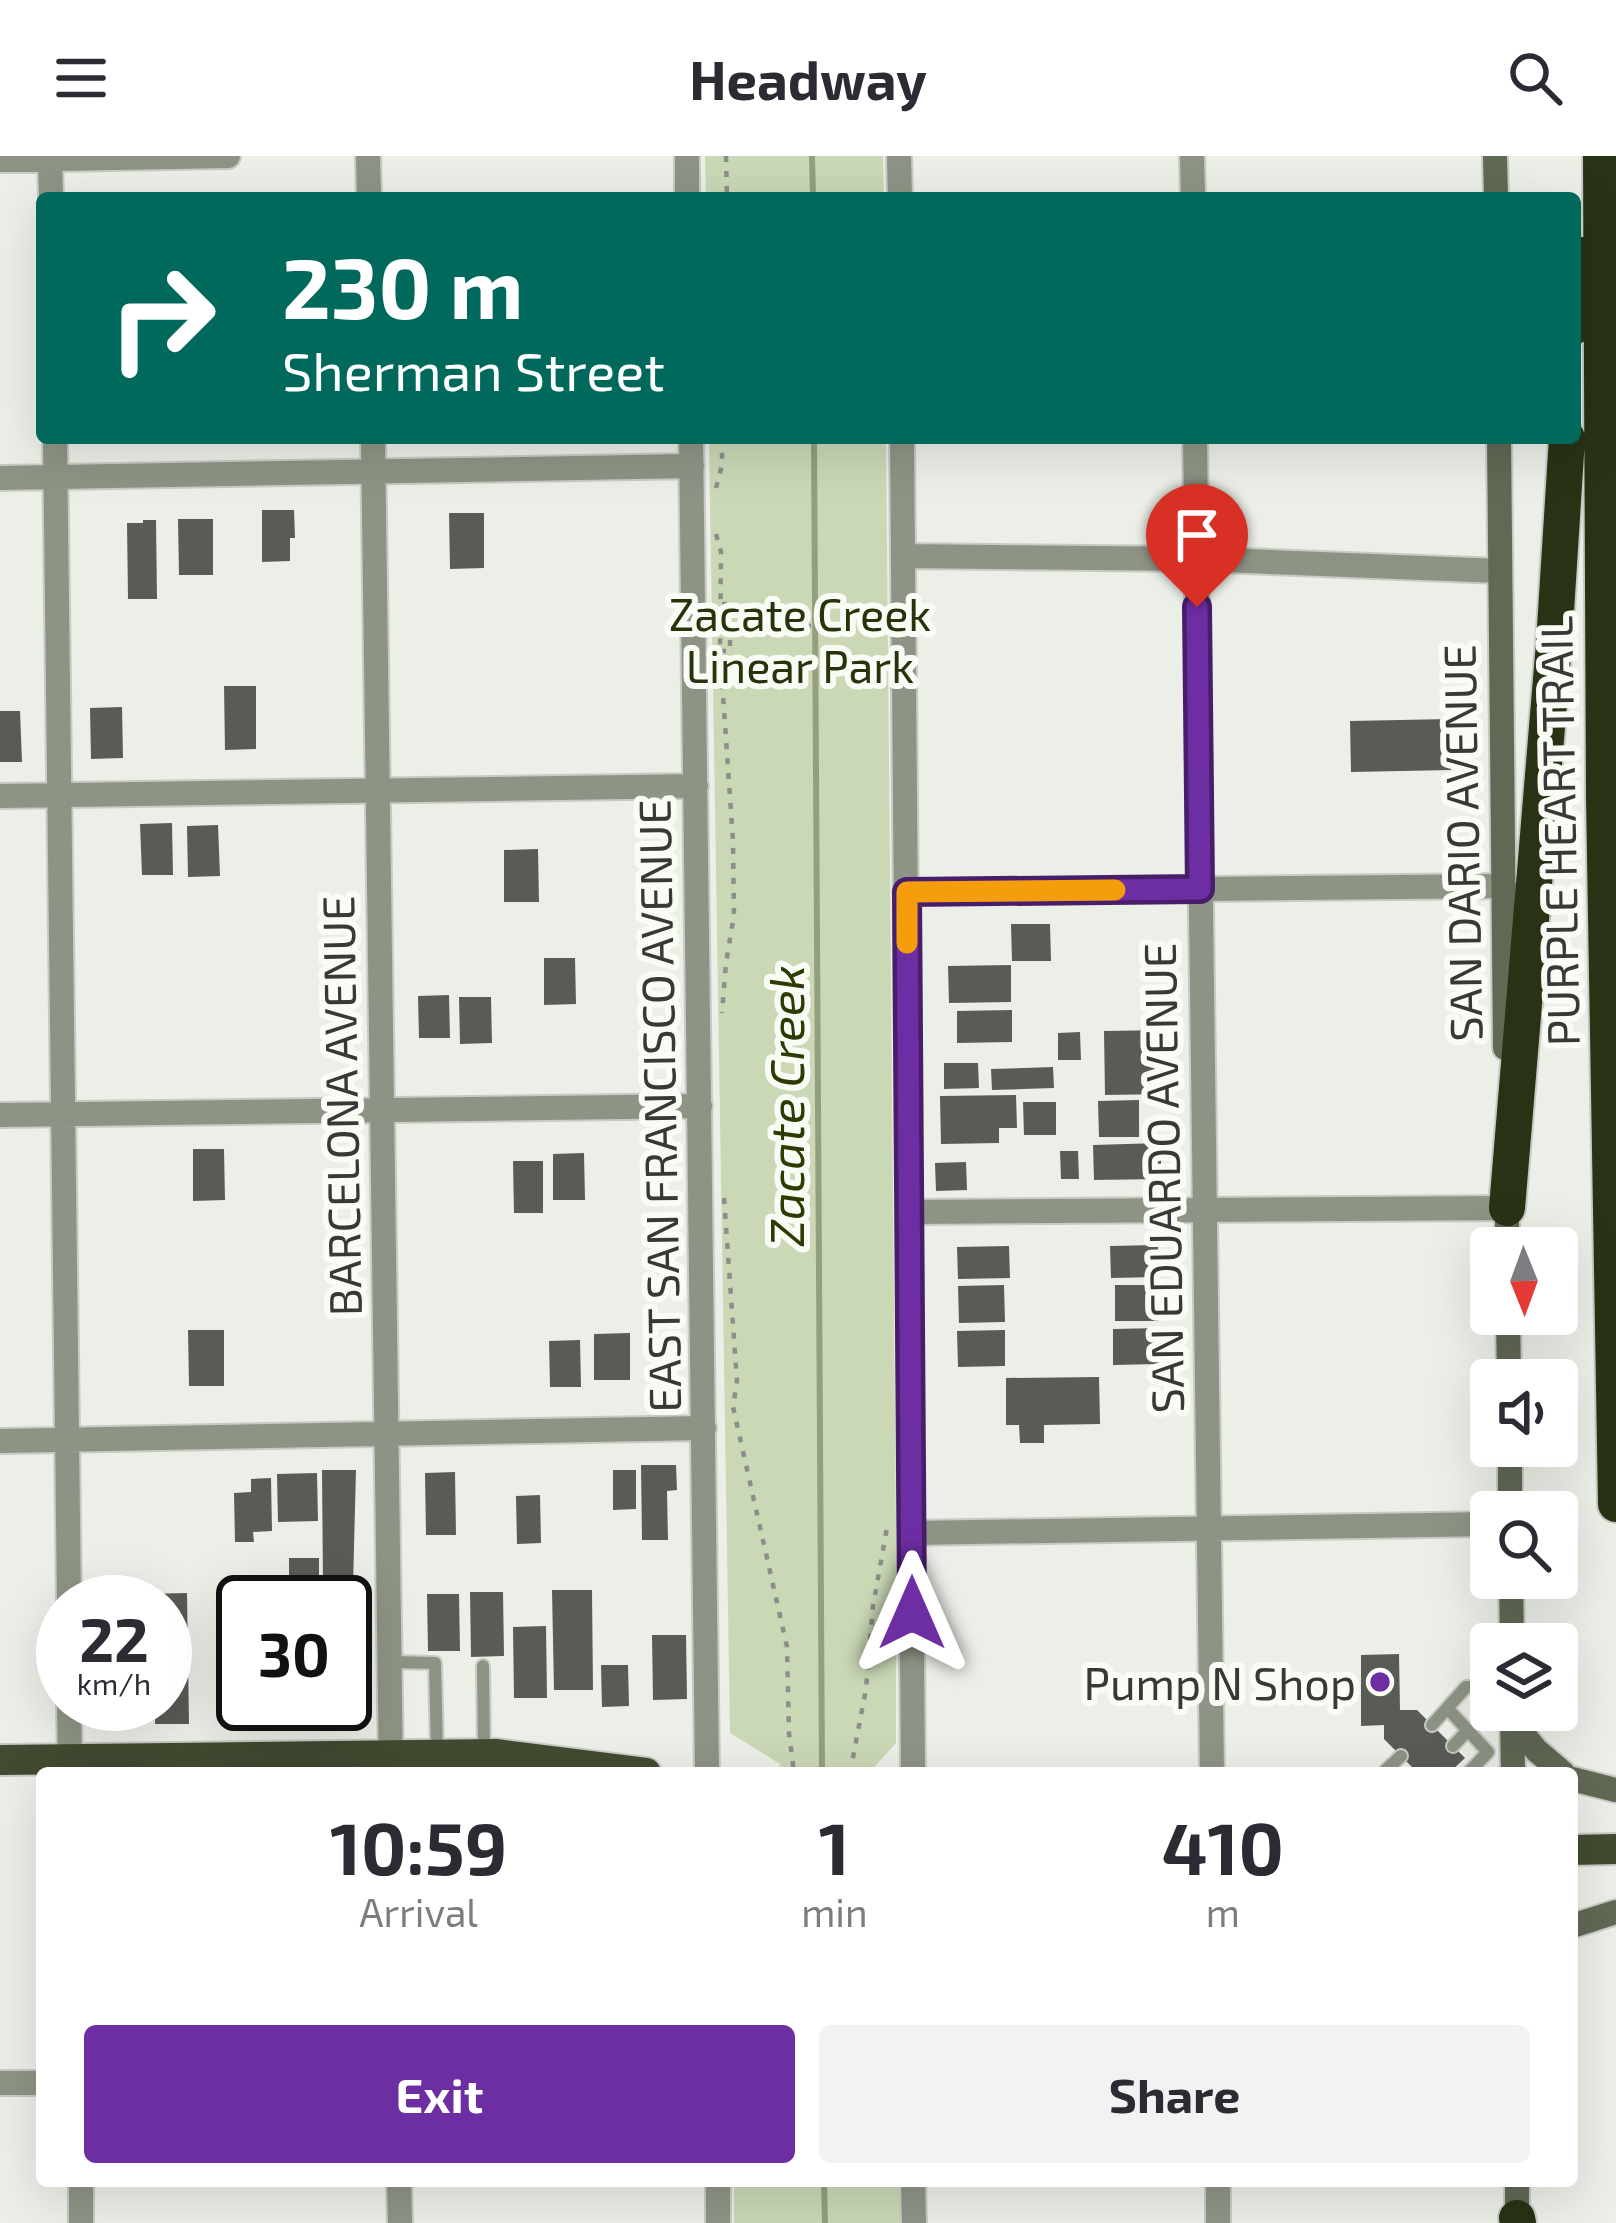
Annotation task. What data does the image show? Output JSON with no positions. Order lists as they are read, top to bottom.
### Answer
{
  "streets": {
    "highway": ["PURPLE HEART TRAIL"],
    "main road": ["SAN DARIO AVENUE"],
    "street": ["BARCELONA AVENUE", "EAST SAN FRANCISCO AVENUE", "SAN EDUARDO AVENUE"]
  },
  "water": ["Zacate Creek"],
  "parks": ["Zacate Creek Linear Park"],
  "places": ["Pump N Shop"],
  "north": "bottom",
  "page": {
    "header": "Headway",
    "turn": ["230 m", "Sherman Street"],
    "speed": "22 km/h",
    "limit": "30",
    "eta": [
      "10:59",
      "Arrival",
      "1",
      "min",
      "410",
      "m"
    ],
    "buttons": ["Exit", "Share"]
  }
}
